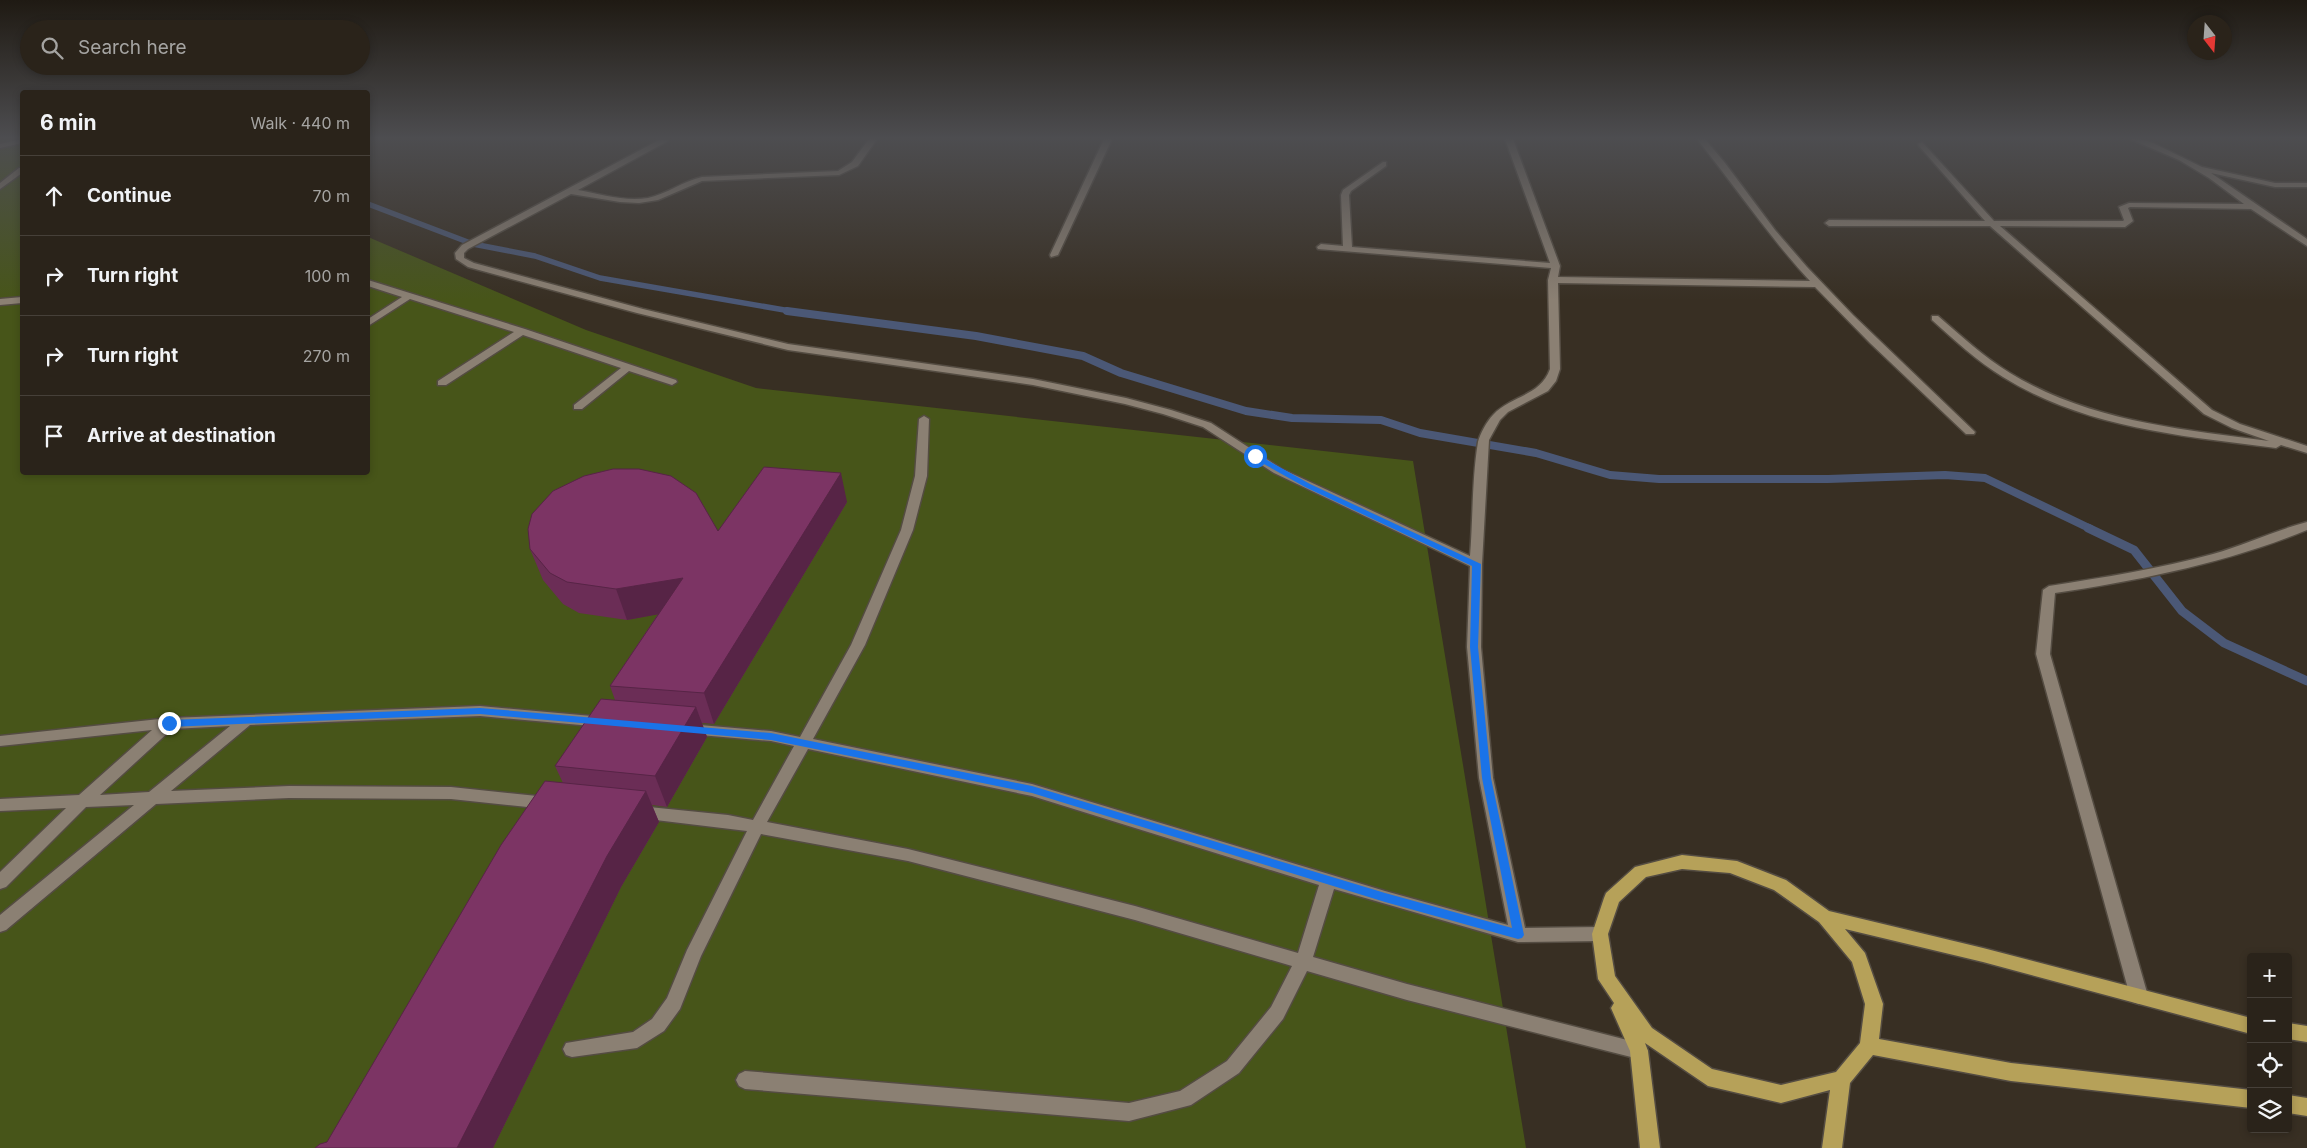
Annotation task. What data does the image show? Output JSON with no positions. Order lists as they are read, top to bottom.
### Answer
{
  "north": "bottom",
  "page": {
    "search": "Search here",
    "heading": ["6 min", "Walk · 440 m"],
    "list": [
      ["Continue", "70 m"],
      ["Turn right", "100 m"],
      ["Turn right", "270 m"],
      "Arrive at destination"
    ],
    "map_buttons": ["+", "−"]
  }
}
